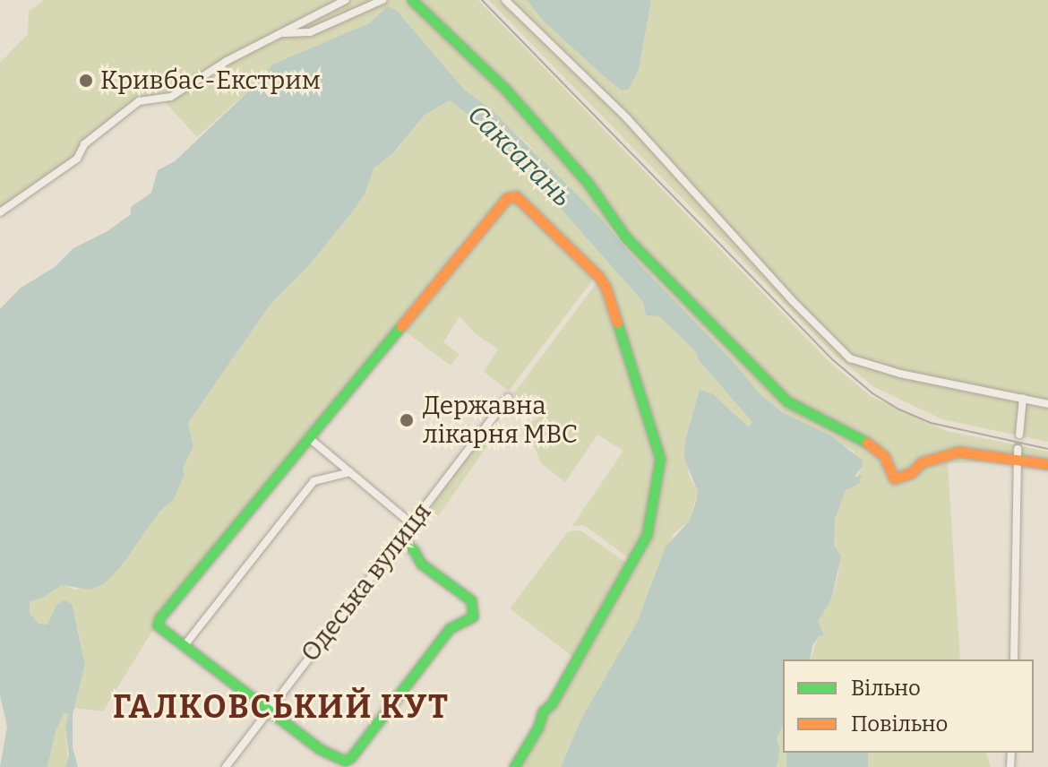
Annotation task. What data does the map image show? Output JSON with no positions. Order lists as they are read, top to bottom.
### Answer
{
  "streets": {
    "street": ["Одеська вулиця"]
  },
  "districts": ["ГАЛКОВСЬКИЙ КУТ"],
  "water": ["Саксагань"],
  "places": ["Кривбас-Екстрим", "Державна лікарня МВС"],
  "legend": ["Вільно", "Повільно"]
}
